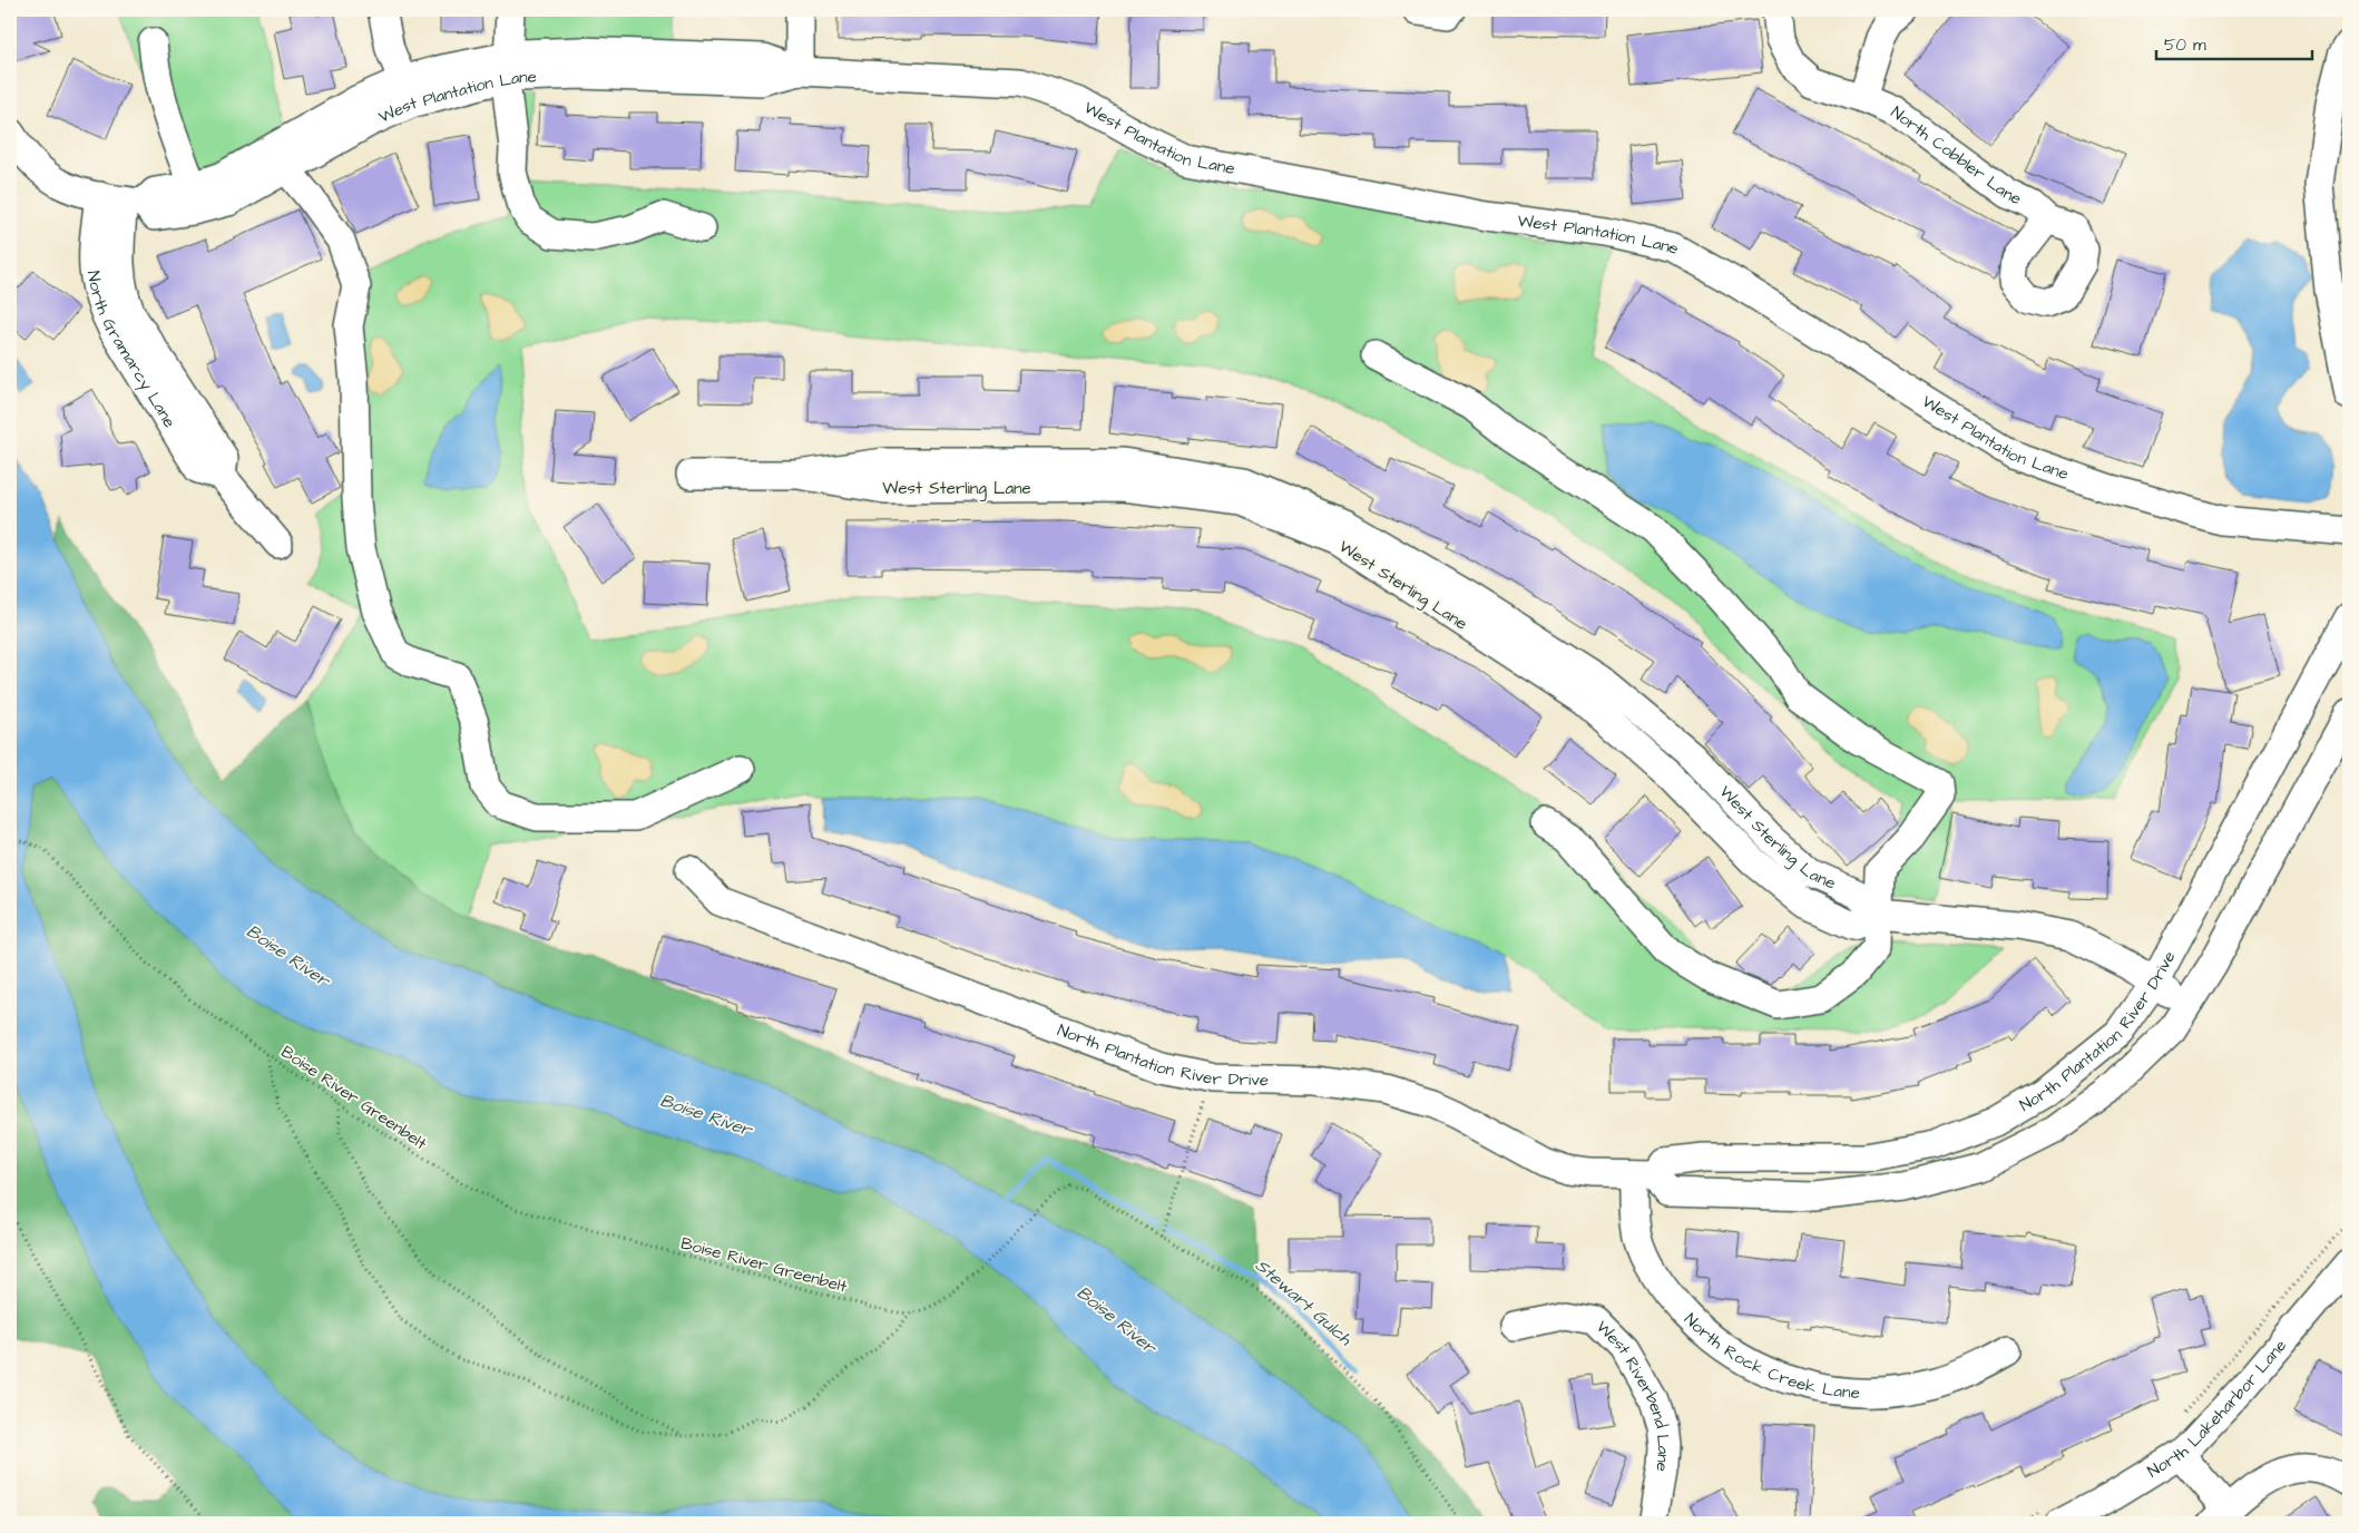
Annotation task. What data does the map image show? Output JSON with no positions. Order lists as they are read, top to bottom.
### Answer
{
  "streets": {
    "street": [
      "West Plantation Lane",
      "North Cobbler Lane",
      "North Gramarcy Lane",
      "West Sterling Lane",
      "North Plantation River Drive",
      "North Rock Creek Lane",
      "West Riverbend Lane",
      "North Lakeharbor Lane"
    ],
    "path": ["Boise River Greenbelt"]
  },
  "crossings": [
    ["West Plantation Lane", "North Gramarcy Lane"],
    ["North Plantation River Drive", "North Rock Creek Lane"]
  ],
  "water": ["Boise River", "Stewart Gulch"],
  "scale_bar": "50 m"
}
